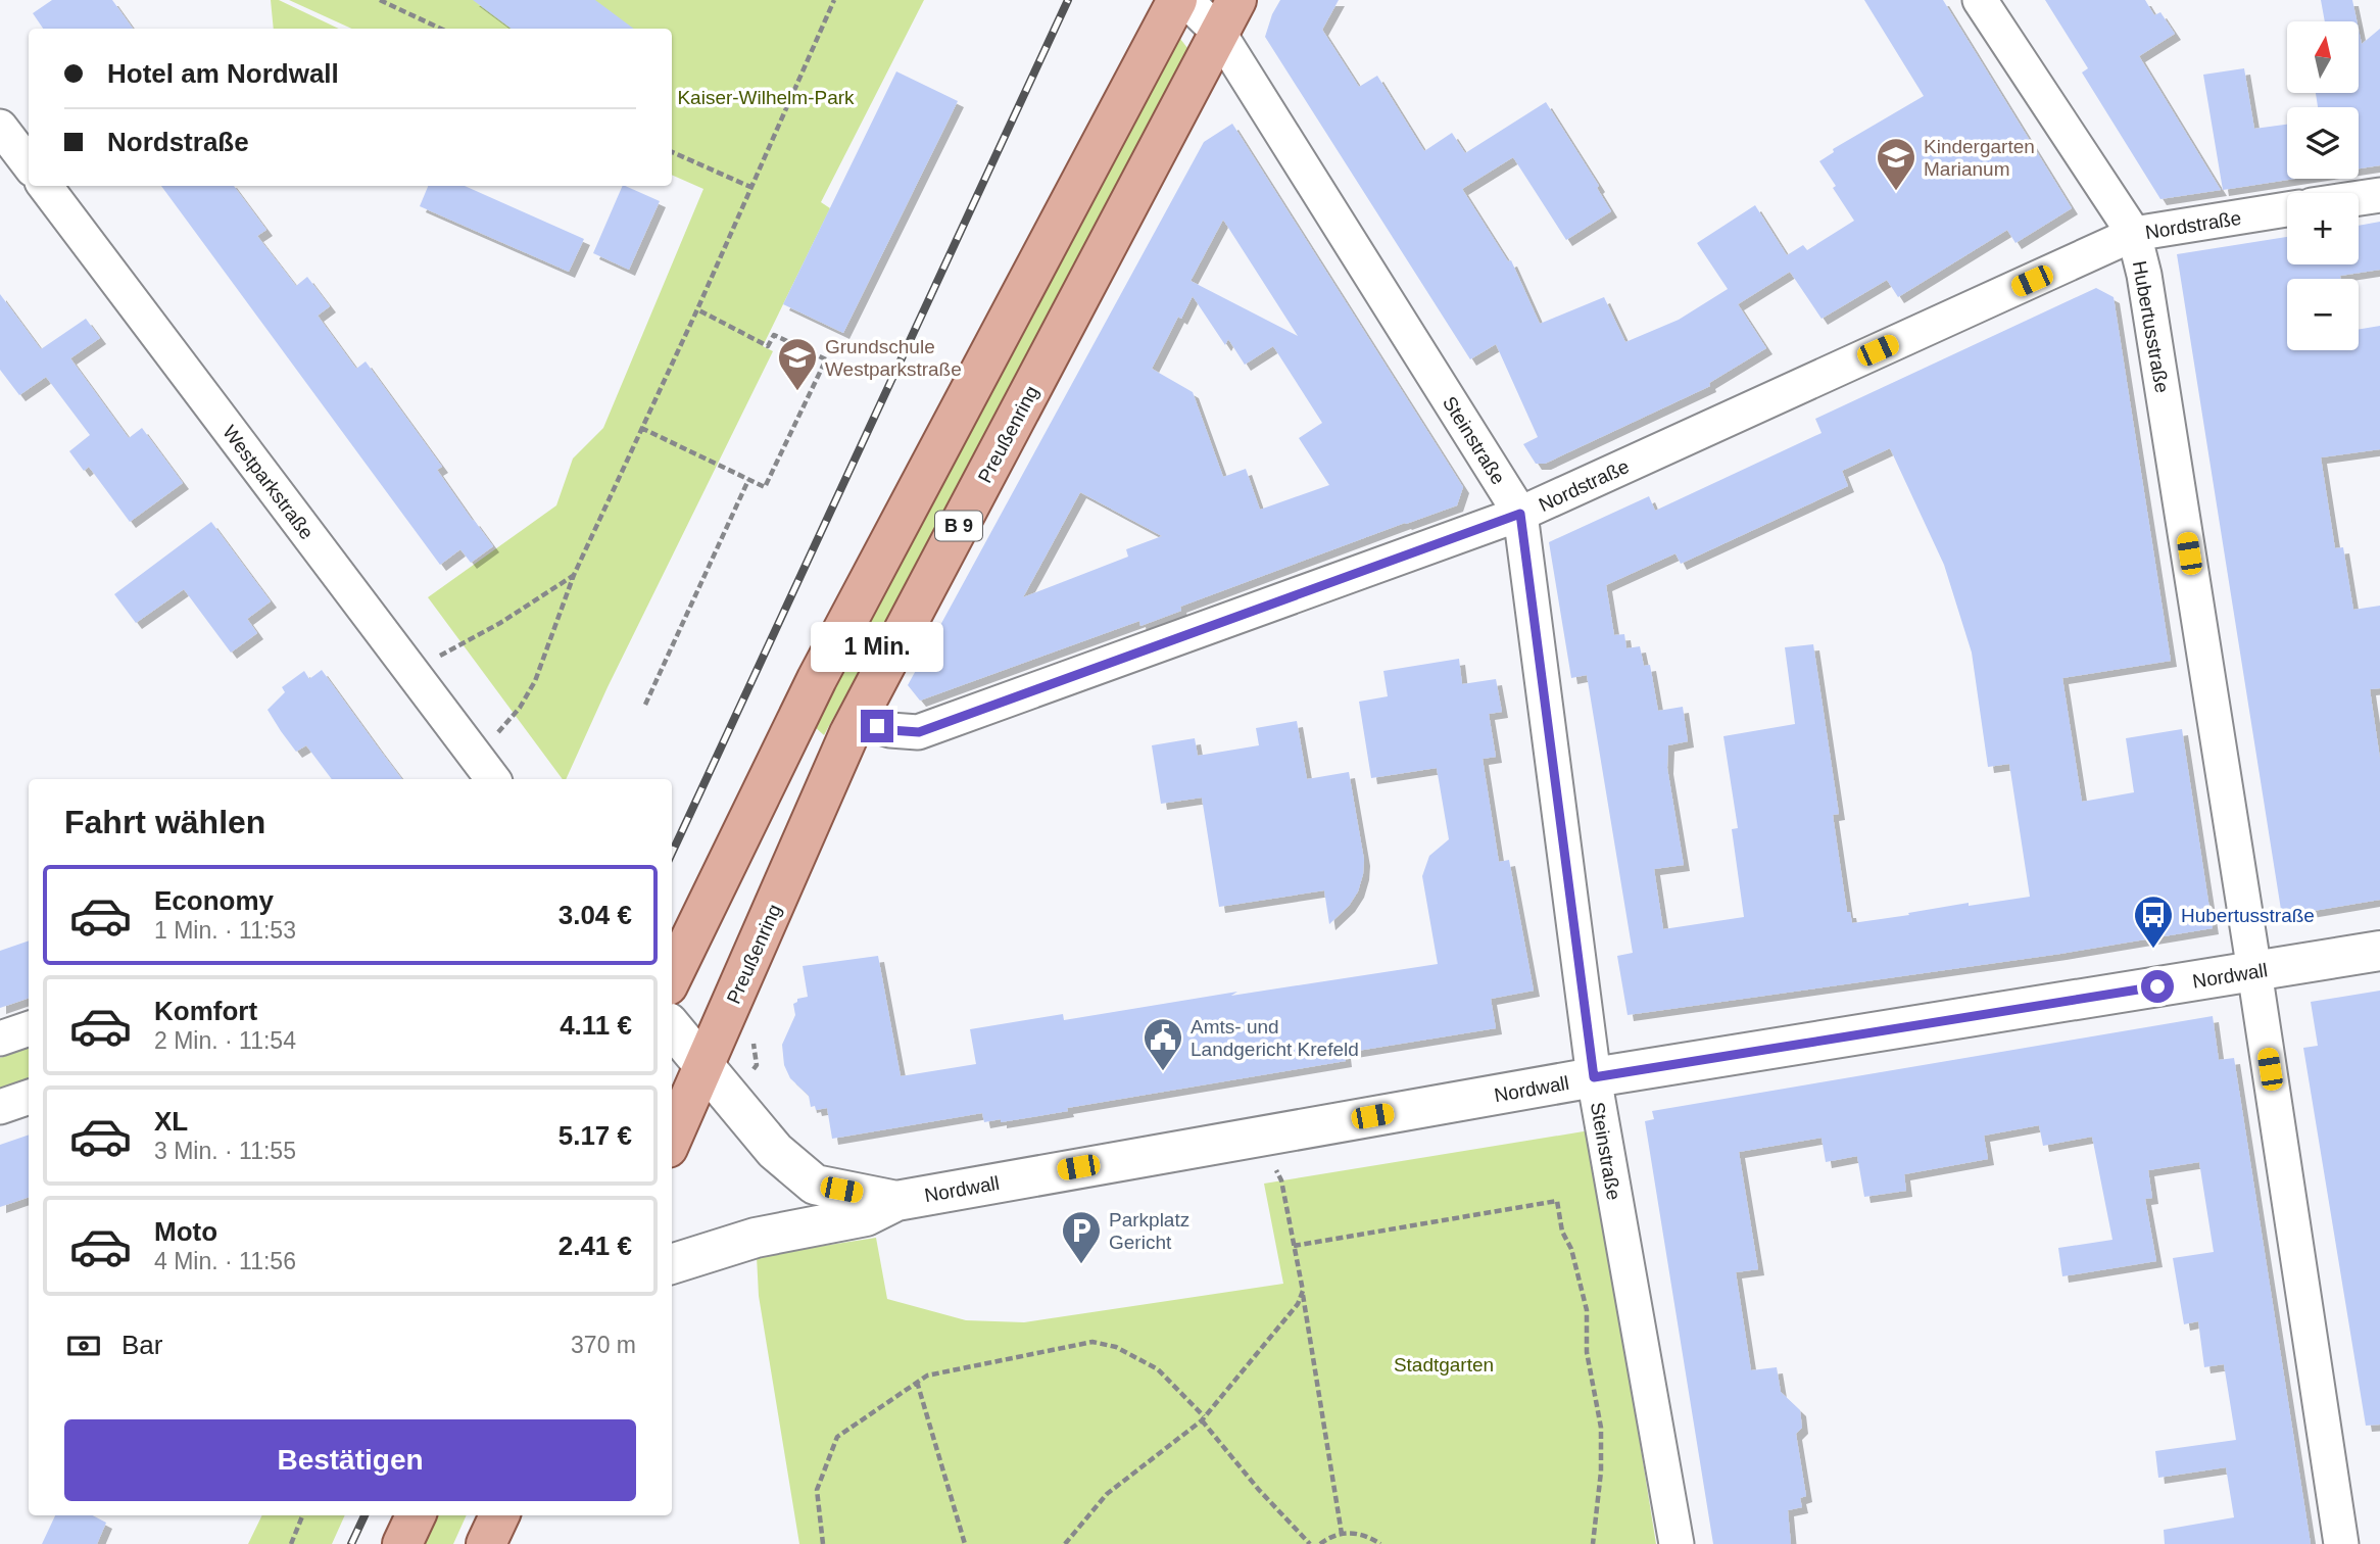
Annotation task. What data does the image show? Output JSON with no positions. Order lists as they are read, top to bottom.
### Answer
{
  "streets": {
    "main road": ["Preußenring", "B 9"],
    "street": [
      "Nordstraße",
      "Hubertusstraße",
      "Steinstraße",
      "Westparkstraße",
      "Nordwall"
    ]
  },
  "crossings": [
    ["Nordstraße", "Hubertusstraße"],
    ["Nordstraße", "Preußenring"],
    ["Nordstraße", "Steinstraße"],
    ["Hubertusstraße", "Nordwall"],
    ["Preußenring", "Steinstraße"],
    ["Preußenring", "Nordwall"],
    ["Steinstraße", "Nordwall"]
  ],
  "parks": ["Kaiser-Wilhelm-Park", "Stadtgarten"],
  "places": {
    "school or university": ["Kindergarten Marianum", "Grundschule Westparkstraße"],
    "bus stop": ["Hubertusstraße"],
    "public building": ["Amts- und Landgericht Krefeld"],
    "parking": ["Parkplatz Gericht"]
  },
  "north": "top",
  "page": {
    "map_buttons": ["+", "−"],
    "banner": ["Hotel am Nordwall", "Nordstraße"],
    "bubble": "1 Min.",
    "heading": "Fahrt wählen",
    "list": [
      {
        "name": "Economy",
        "note": "1 Min. · 11:53",
        "value": "3.04 €"
      },
      {
        "name": "Komfort",
        "note": "2 Min. · 11:54",
        "value": "4.11 €"
      },
      {
        "name": "XL",
        "note": "3 Min. · 11:55",
        "value": "5.17 €"
      },
      {
        "name": "Moto",
        "note": "4 Min. · 11:56",
        "value": "2.41 €"
      }
    ],
    "pay": ["Bar", "370 m"],
    "buttons": "Bestätigen"
  }
}
